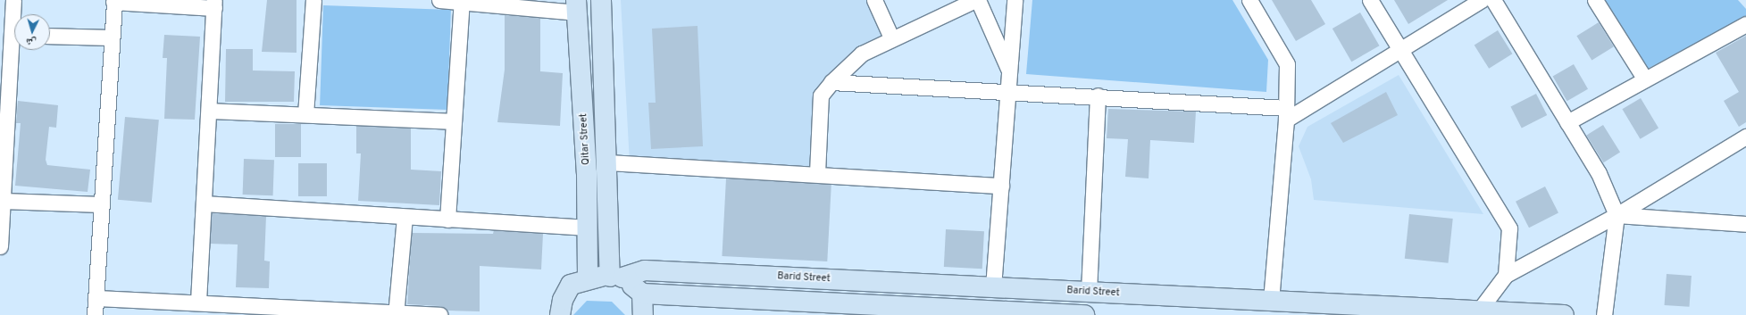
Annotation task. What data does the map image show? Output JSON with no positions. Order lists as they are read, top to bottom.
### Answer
{
  "streets": {
    "main road": ["Qitar Street", "Barid Street"]
  },
  "crossings": [
    ["Qitar Street", "Barid Street"]
  ],
  "north": "bottom"
}
